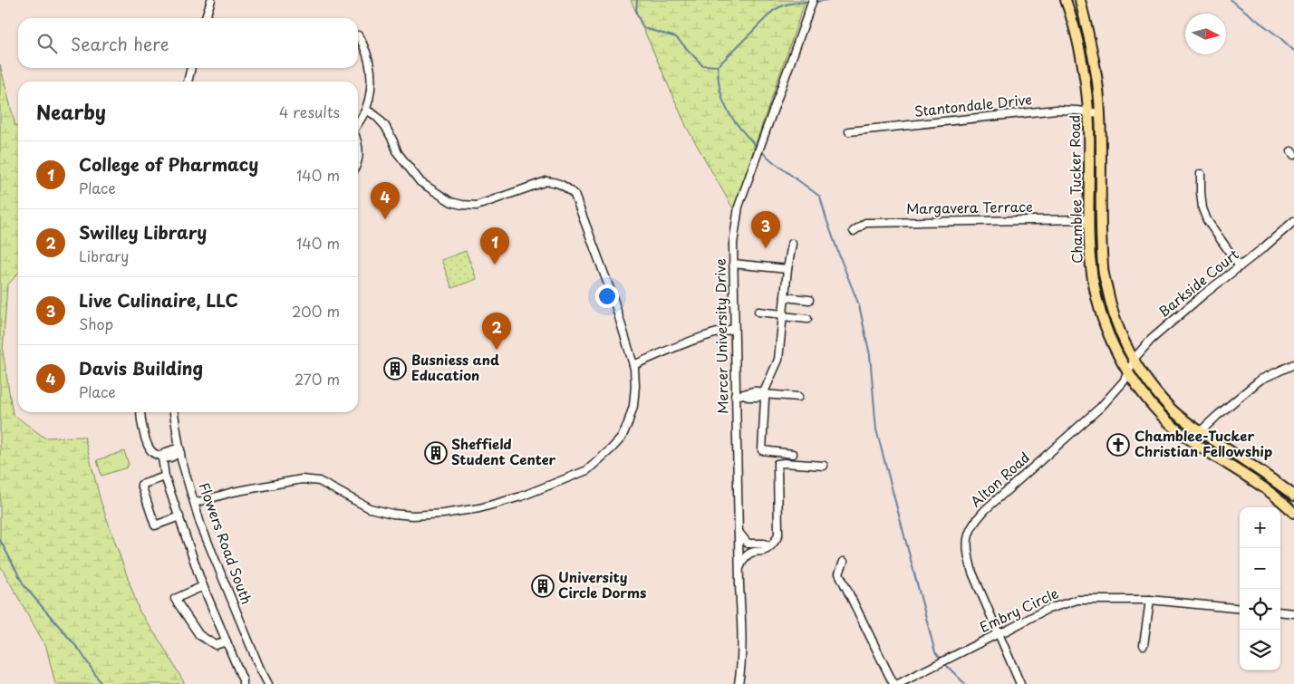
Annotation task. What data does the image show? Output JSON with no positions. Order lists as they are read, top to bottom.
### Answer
{
  "streets": {
    "main road": ["Chamblee Tucker Road"],
    "street": [
      "Stantondale Drive",
      "Margavera Terrace",
      "Barkside Court",
      "Mercer University Drive",
      "Alton Road",
      "Flowers Road South",
      "Embry Circle"
    ]
  },
  "crossings": [
    ["Stantondale Drive", "Chamblee Tucker Road"],
    ["Chamblee Tucker Road", "Margavera Terrace"],
    ["Chamblee Tucker Road", "Barkside Court"],
    ["Chamblee Tucker Road", "Alton Road"],
    ["Barkside Court", "Alton Road"],
    ["Alton Road", "Embry Circle"]
  ],
  "places": {
    "building": ["Busniess and Education", "Sheffield Student Center", "University Circle Dorms"],
    "church": ["Chamblee-Tucker Christian Fellowship"]
  },
  "north": "right",
  "page": {
    "search": "Search here",
    "heading": ["Nearby", "4 results"],
    "list": [
      {
        "mark": "1",
        "name": "College of Pharmacy",
        "note": "Place",
        "value": "140 m"
      },
      {
        "mark": "2",
        "name": "Swilley Library",
        "note": "Library",
        "value": "140 m"
      },
      {
        "mark": "3",
        "name": "Live Culinaire, LLC",
        "note": "Shop",
        "value": "200 m"
      },
      {
        "mark": "4",
        "name": "Davis Building",
        "note": "Place",
        "value": "270 m"
      }
    ],
    "pins": [
      "4",
      "3",
      "1",
      "2"
    ],
    "map_buttons": ["+", "−"]
  }
}
